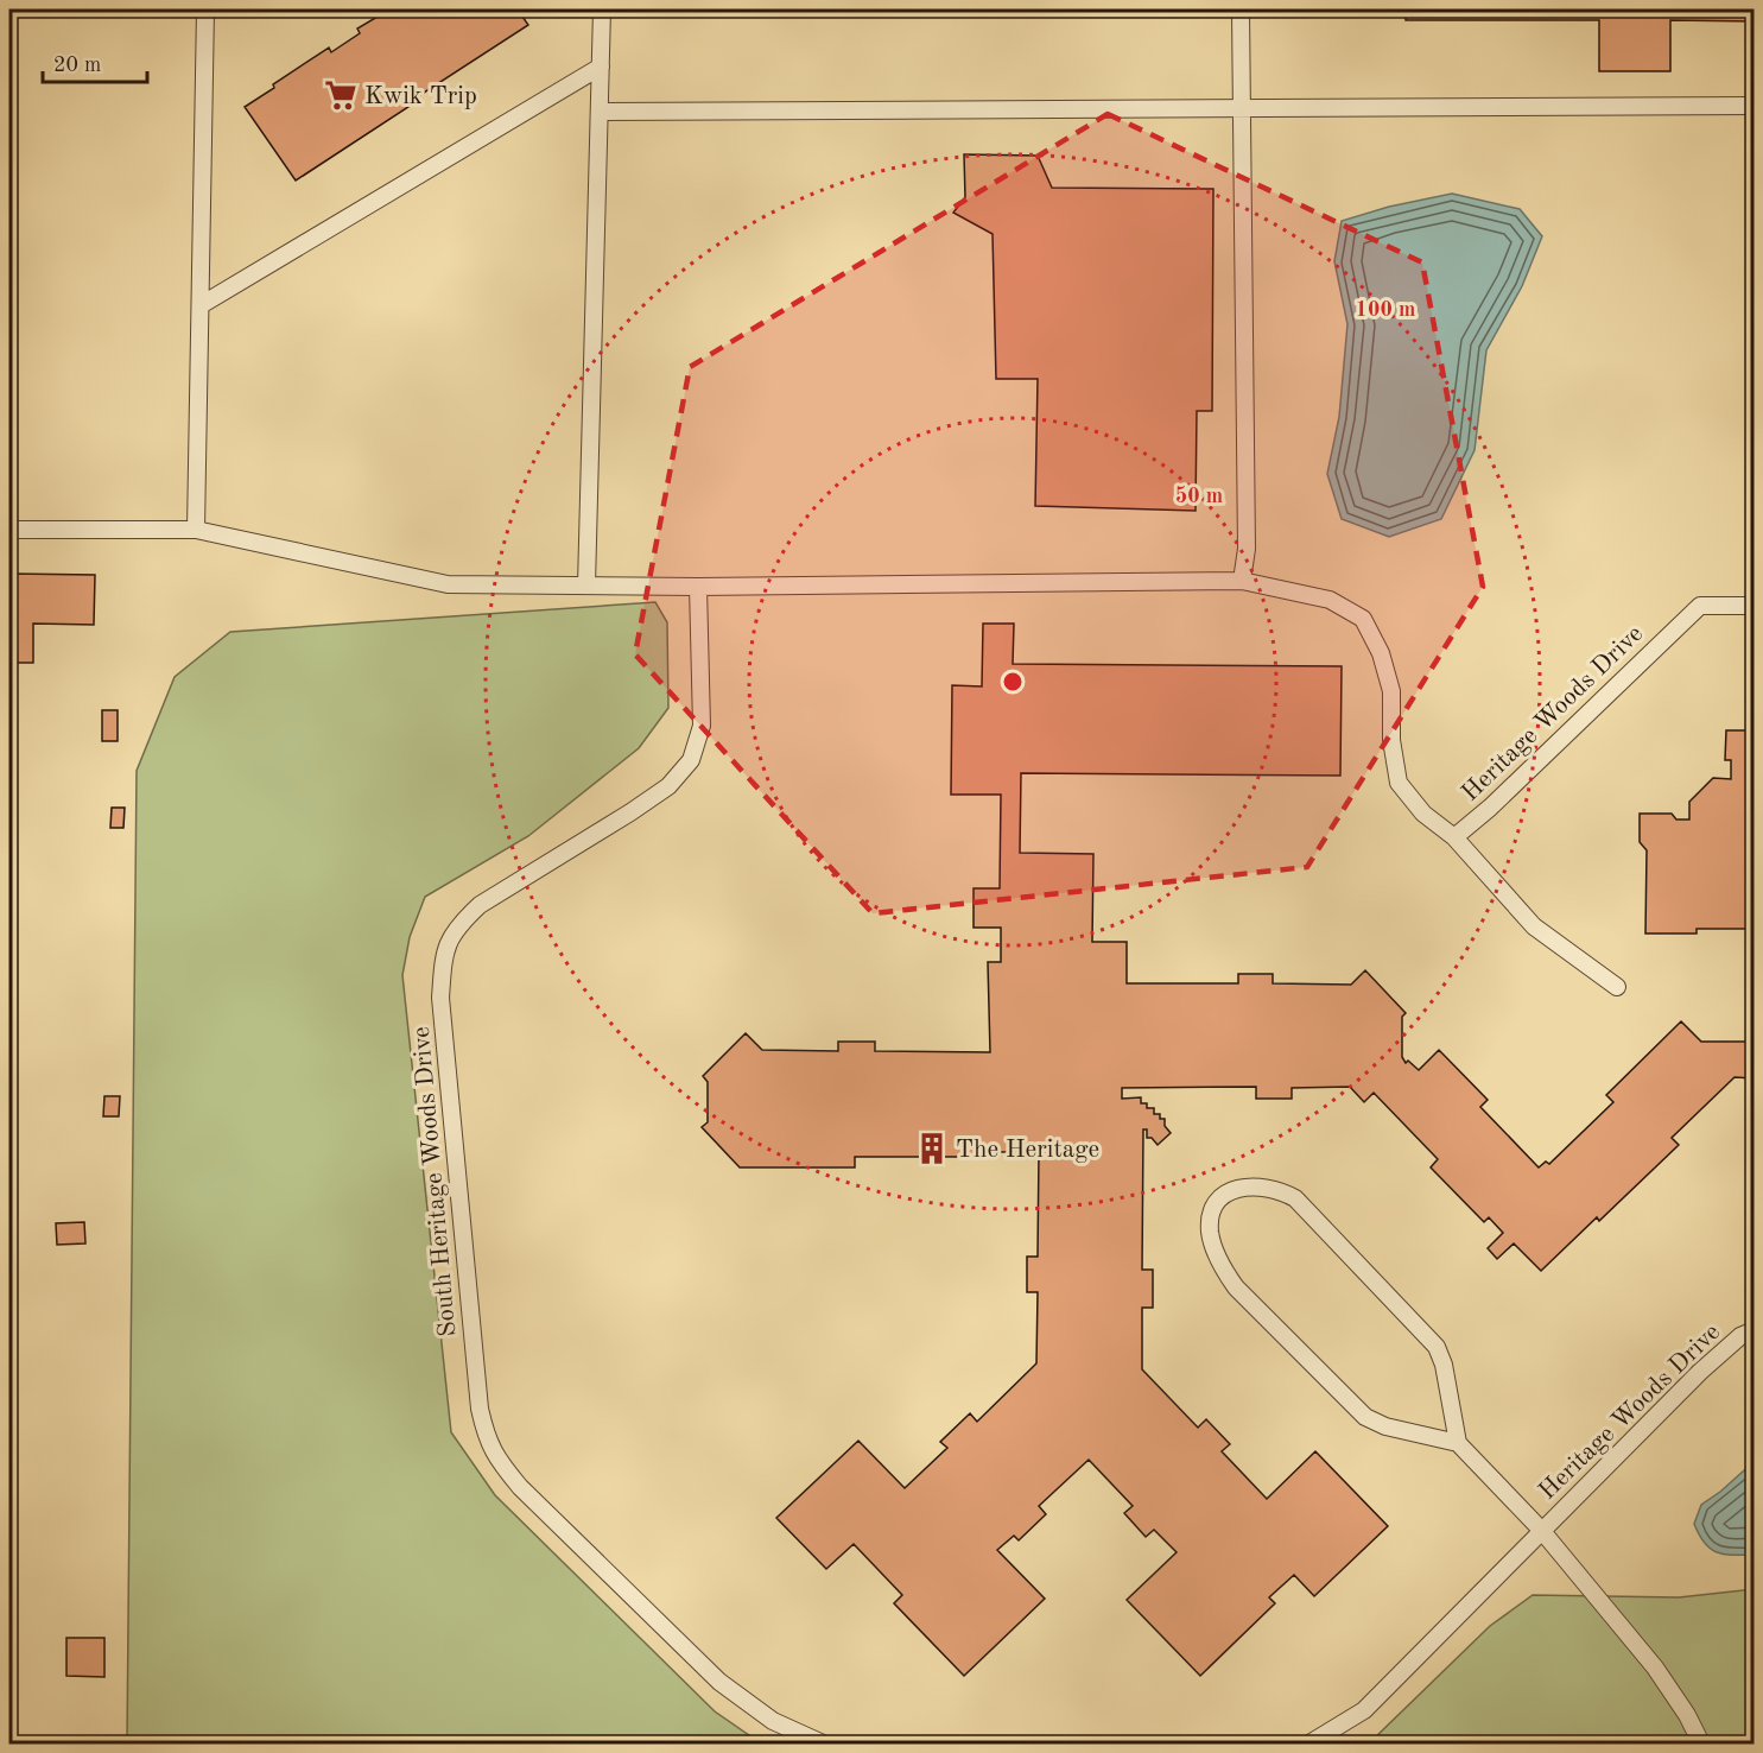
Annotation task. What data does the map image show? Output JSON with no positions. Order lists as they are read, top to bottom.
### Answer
{
  "streets": {
    "lane": ["Heritage Woods Drive", "South Heritage Woods Drive"]
  },
  "places": {
    "supermarket": ["Kwik Trip"],
    "building": ["The Heritage"]
  },
  "scale_bar": "20 m",
  "rings": ["100 m", "50 m"]
}
